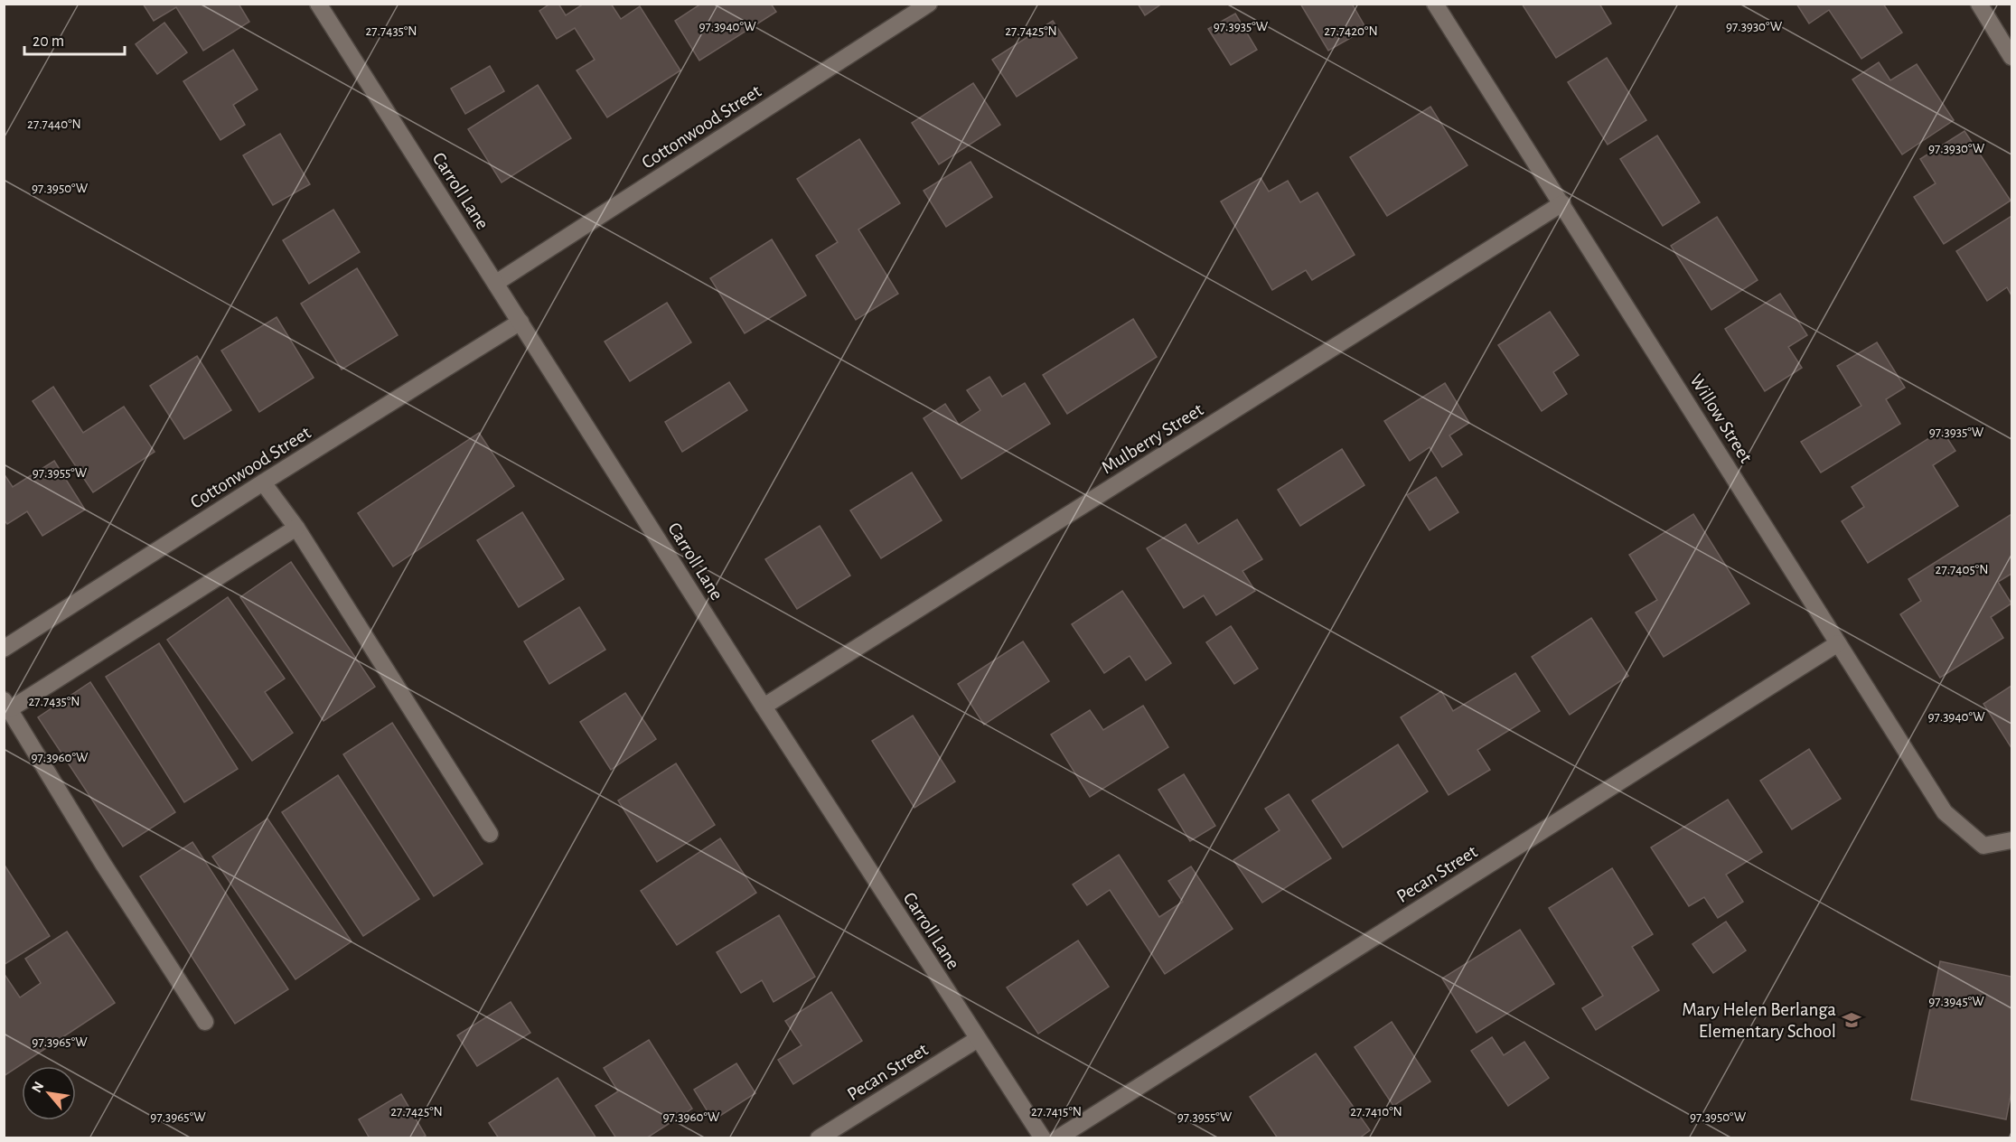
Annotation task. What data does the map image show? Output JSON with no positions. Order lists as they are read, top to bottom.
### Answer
{
  "streets": {
    "street": [
      "Cottonwood Street",
      "Carroll Lane",
      "Willow Street",
      "Mulberry Street",
      "Pecan Street"
    ]
  },
  "crossings": [
    ["Cottonwood Street", "Carroll Lane"],
    ["Carroll Lane", "Mulberry Street"],
    ["Carroll Lane", "Pecan Street"],
    ["Willow Street", "Mulberry Street"],
    ["Willow Street", "Pecan Street"]
  ],
  "places": {
    "school or university": ["Mary Helen Berlanga Elementary School"]
  },
  "scale_bar": "20 m",
  "north": "top left",
  "coordinates": [
    "97.3940°W",
    "97.3935°W",
    "97.3930°W",
    "27.7435°N",
    "27.7425°N",
    "27.7420°N",
    "27.7440°N",
    "97.3950°W",
    "97.3955°W",
    "27.7405°N",
    "97.3960°W",
    "97.3945°W",
    "97.3965°W",
    "27.7415°N",
    "27.7410°N"
  ]
}
